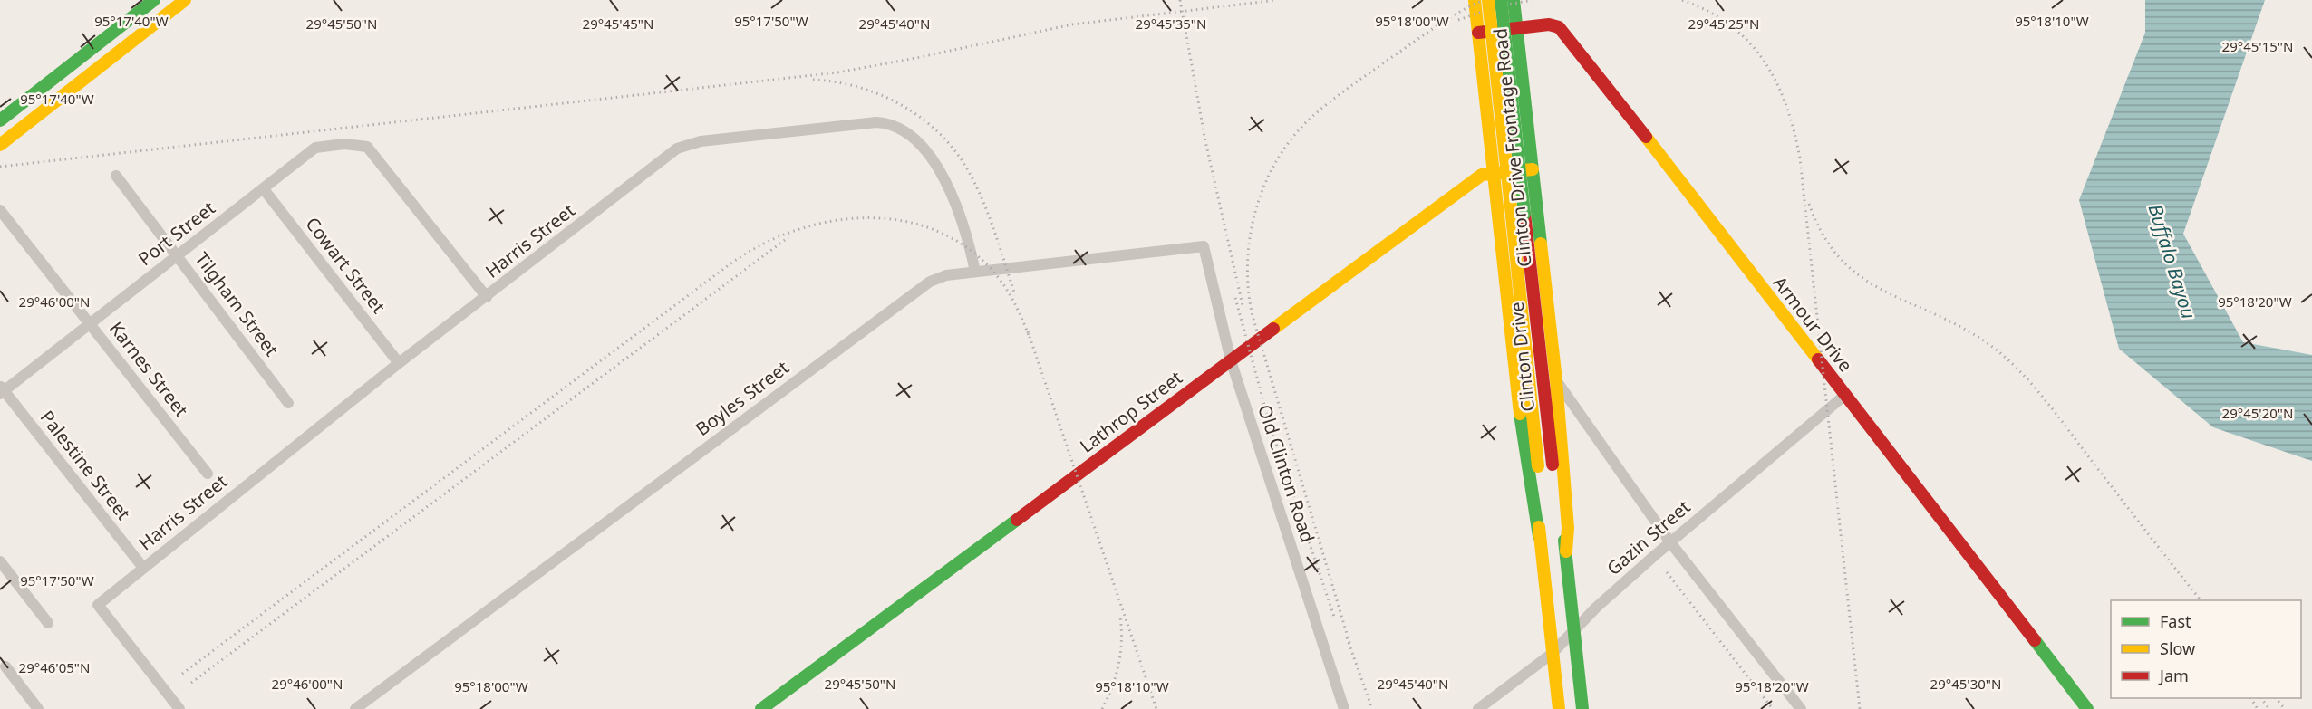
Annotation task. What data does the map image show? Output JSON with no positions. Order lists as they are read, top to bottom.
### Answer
{
  "streets": {
    "street": [
      "Clinton Drive Frontage Road",
      "Port Street",
      "Harris Street",
      "Cowart Street",
      "Tilgham Street",
      "Armour Drive",
      "Clinton Drive",
      "Karnes Street",
      "Boyles Street",
      "Lathrop Street",
      "Palestine Street",
      "Old Clinton Road",
      "Gazin Street"
    ]
  },
  "crossings": [
    ["Clinton Drive Frontage Road", "Armour Drive"],
    ["Clinton Drive Frontage Road", "Clinton Drive"],
    ["Clinton Drive Frontage Road", "Lathrop Street"],
    ["Port Street", "Harris Street"],
    ["Port Street", "Cowart Street"],
    ["Port Street", "Tilgham Street"],
    ["Port Street", "Karnes Street"],
    ["Port Street", "Palestine Street"],
    ["Harris Street", "Cowart Street"],
    ["Harris Street", "Boyles Street"],
    ["Harris Street", "Palestine Street"],
    ["Armour Drive", "Gazin Street"],
    ["Clinton Drive", "Gazin Street"],
    ["Boyles Street", "Old Clinton Road"],
    ["Lathrop Street", "Old Clinton Road"]
  ],
  "water": ["Buffalo Bayou"],
  "legend": ["Fast", "Slow", "Jam"],
  "coordinates": [
    "95°17'40\"W",
    "95°17'50\"W",
    "95°18'00\"W",
    "95°18'10\"W",
    "29°45'50\"N",
    "29°45'45\"N",
    "29°45'40\"N",
    "29°45'35\"N",
    "29°45'25\"N",
    "29°45'15\"N",
    "29°46'00\"N",
    "95°18'20\"W",
    "29°45'20\"N",
    "29°46'05\"N",
    "29°45'30\"N"
  ]
}
